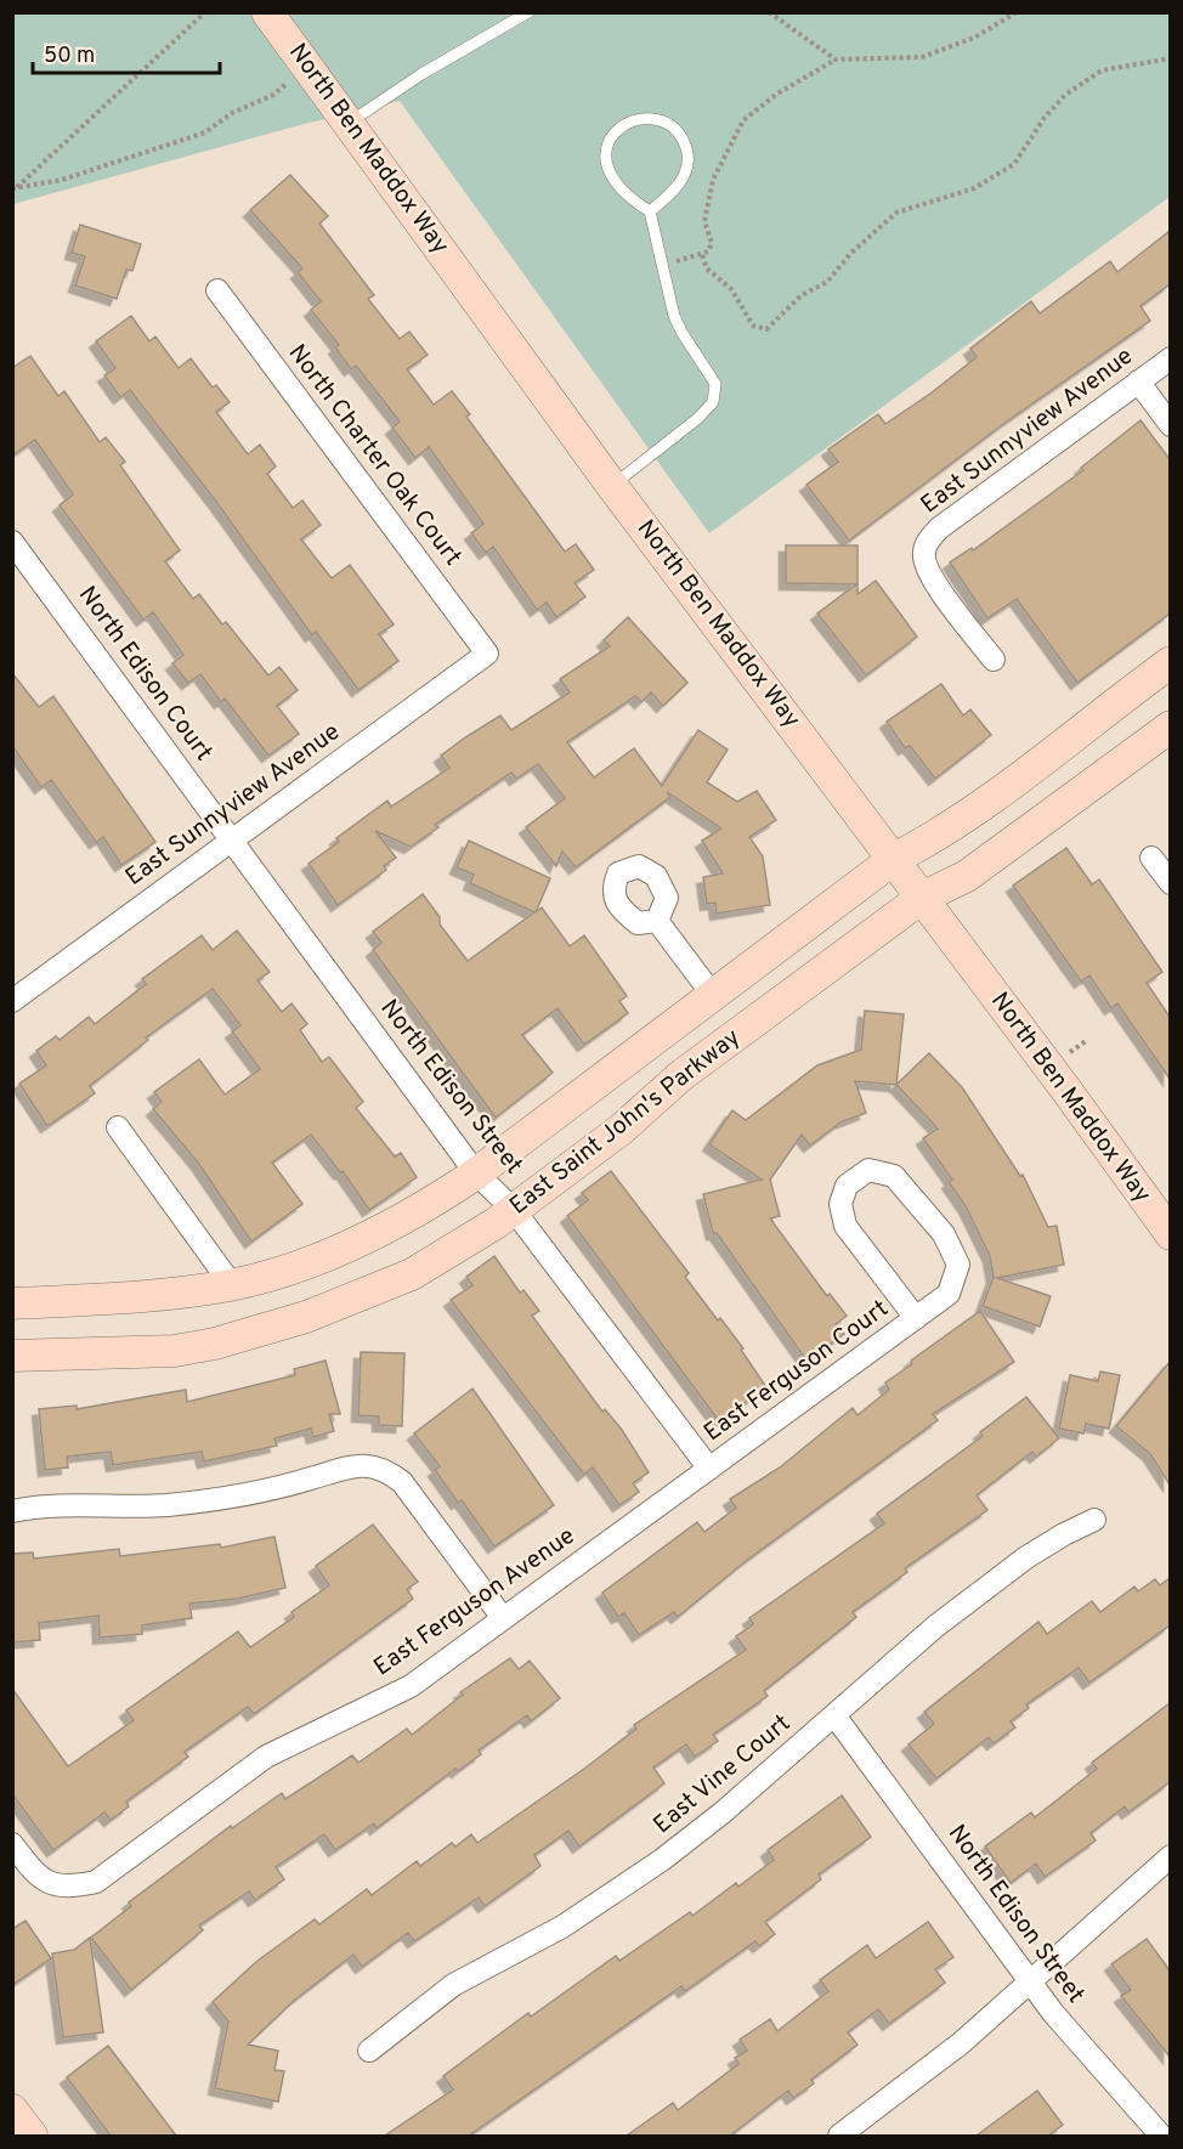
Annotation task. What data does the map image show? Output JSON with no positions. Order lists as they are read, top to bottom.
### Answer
{
  "streets": {
    "main road": ["North Ben Maddox Way", "East Saint John's Parkway"],
    "street": [
      "East Sunnyview Avenue",
      "North Charter Oak Court",
      "North Edison Court",
      "North Edison Street",
      "East Ferguson Court",
      "East Ferguson Avenue",
      "East Vine Court"
    ]
  },
  "crossings": [
    ["North Ben Maddox Way", "East Saint John's Parkway"],
    ["East Sunnyview Avenue", "North Charter Oak Court"],
    ["East Sunnyview Avenue", "North Edison Court"],
    ["East Sunnyview Avenue", "North Edison Street"],
    ["North Edison Court", "North Edison Street"],
    ["North Edison Street", "East Saint John's Parkway"],
    ["North Edison Street", "East Ferguson Court"],
    ["North Edison Street", "East Ferguson Avenue"],
    ["North Edison Street", "East Vine Court"],
    ["East Ferguson Court", "East Ferguson Avenue"]
  ],
  "scale_bar": "50 m"
}
